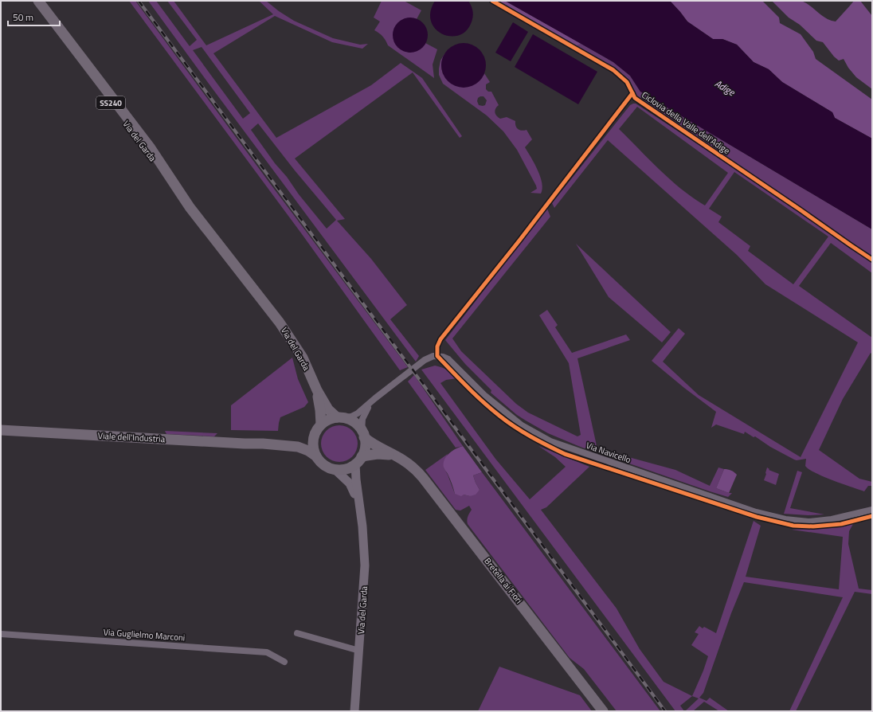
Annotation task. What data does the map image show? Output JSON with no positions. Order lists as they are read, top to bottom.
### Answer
{
  "streets": {
    "main road": [
      "SS240",
      "Via del Garda",
      "Viale dell'Industria",
      "Bretella ai Fiori"
    ],
    "street": ["Via Navicello", "Via Guglielmo Marconi"],
    "cycle path": ["Ciclovia della Valle dell'Adige"]
  },
  "crossings": [
    ["Via del Garda", "Viale dell'Industria"],
    ["Via del Garda", "Via Navicello"],
    ["Via del Garda", "Bretella ai Fiori"],
    ["Viale dell'Industria", "Via Navicello"],
    ["Viale dell'Industria", "Bretella ai Fiori"],
    ["Via Navicello", "Bretella ai Fiori"]
  ],
  "water": ["Adige"],
  "scale_bar": "50 m"
}
